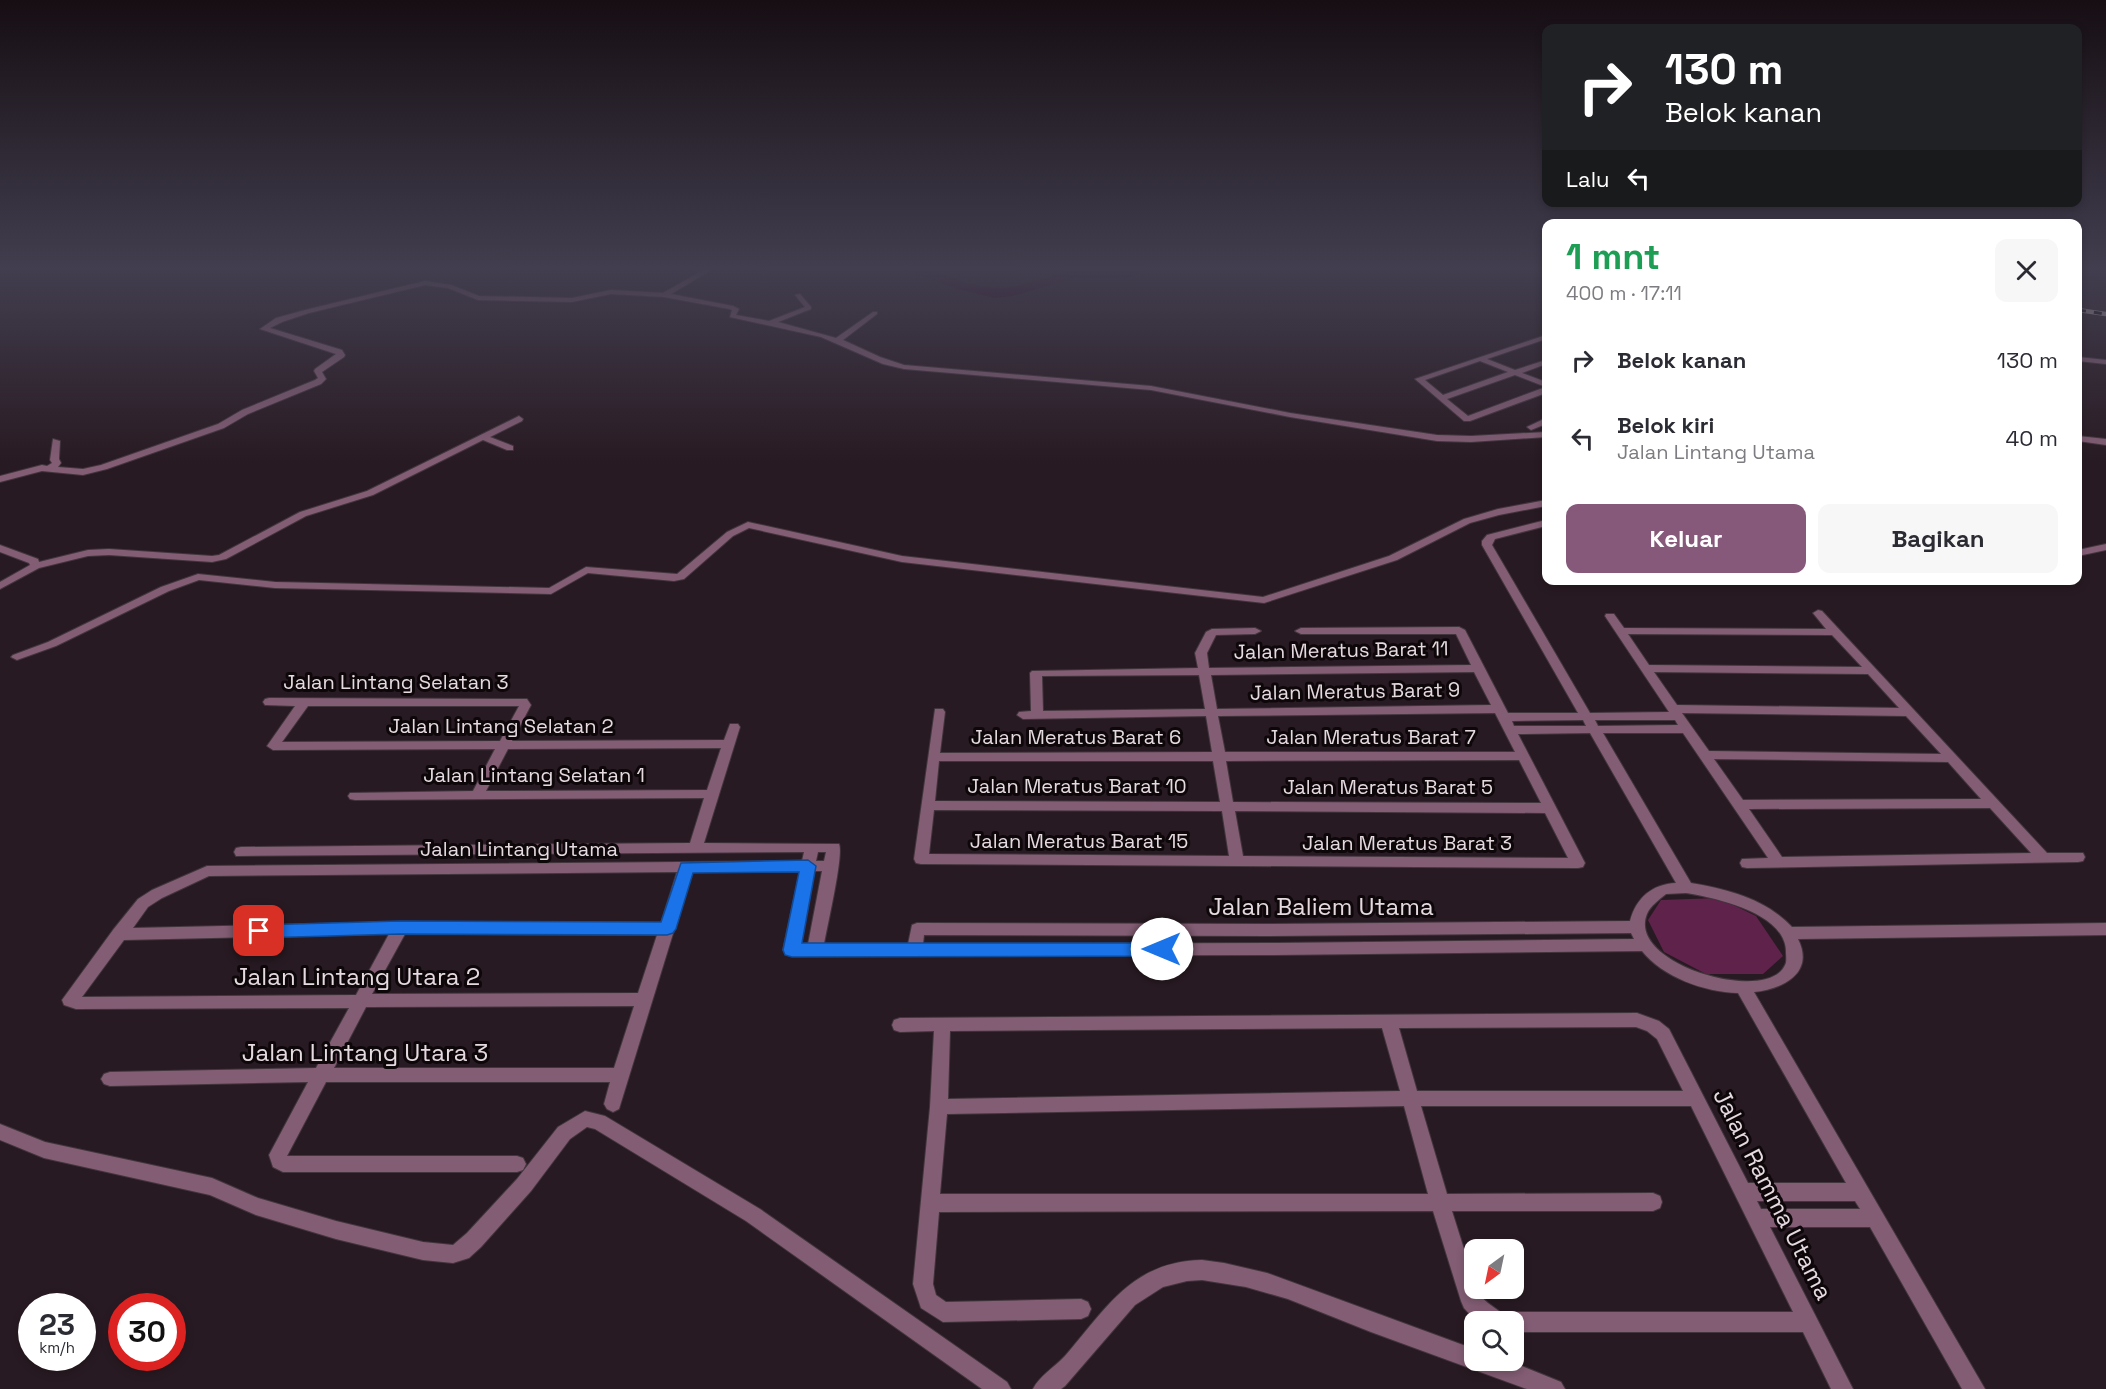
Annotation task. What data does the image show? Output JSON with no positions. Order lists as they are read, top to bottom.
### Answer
{
  "streets": {
    "street": [
      "Jalan Meratus Barat 11",
      "Jalan Lintang Selatan 3",
      "Jalan Meratus Barat 9",
      "Jalan Lintang Selatan 2",
      "Jalan Meratus Barat 6",
      "Jalan Meratus Barat 7",
      "Jalan Lintang Selatan 1",
      "Jalan Meratus Barat 10",
      "Jalan Meratus Barat 5",
      "Jalan Meratus Barat 15",
      "Jalan Meratus Barat 3",
      "Jalan Lintang Utama",
      "Jalan Baliem Utama",
      "Jalan Lintang Utara 2",
      "Jalan Lintang Utara 3",
      "Jalan Ramma Utama"
    ]
  },
  "crossings": [
    ["Jalan Meratus Barat 11", "Jalan Meratus Barat 9"],
    ["Jalan Lintang Selatan 3", "Jalan Lintang Selatan 2"],
    ["Jalan Meratus Barat 6", "Jalan Meratus Barat 7"],
    ["Jalan Meratus Barat 10", "Jalan Meratus Barat 5"],
    ["Jalan Meratus Barat 10", "Jalan Meratus Barat 15"],
    ["Jalan Meratus Barat 5", "Jalan Meratus Barat 3"],
    ["Jalan Meratus Barat 15", "Jalan Meratus Barat 3"],
    ["Jalan Lintang Utama", "Jalan Baliem Utama"],
    ["Jalan Lintang Utama", "Jalan Lintang Utara 2"]
  ],
  "north": "bottom left",
  "page": {
    "turn": ["130 m", "Belok kanan"],
    "then": "Lalu",
    "heading": ["1 mnt", "400 m · 17:11"],
    "list": [
      {
        "name": "Belok kanan",
        "value": "130 m"
      },
      {
        "name": "Belok kiri",
        "note": "Jalan Lintang Utama",
        "value": "40 m"
      }
    ],
    "buttons": ["Keluar", "Bagikan"],
    "speed": "23 km/h",
    "limit": "30"
  }
}
